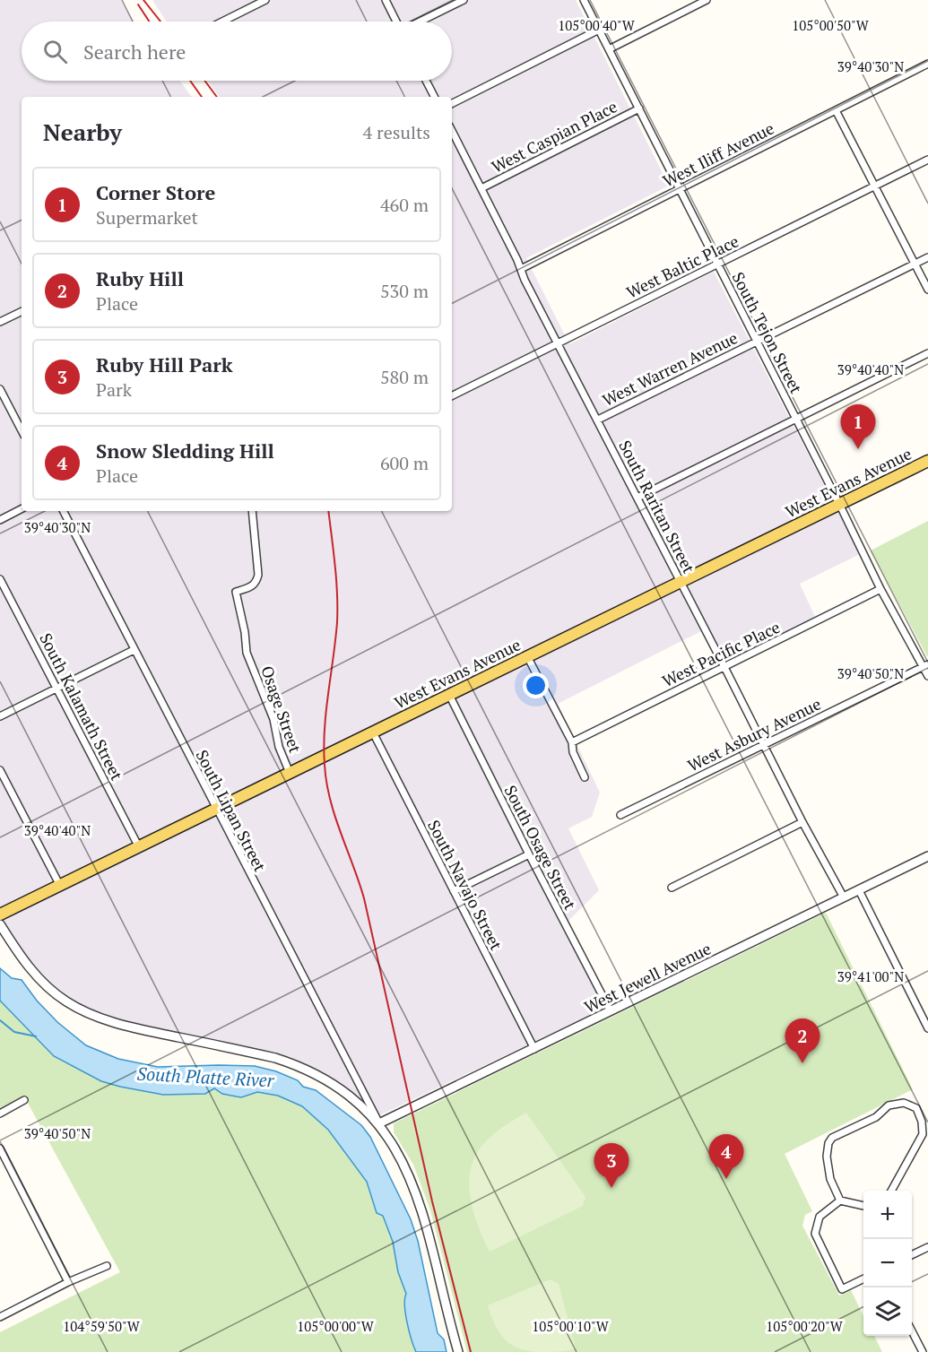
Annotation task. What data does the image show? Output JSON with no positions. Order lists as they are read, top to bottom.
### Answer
{
  "streets": {
    "main road": ["West Evans Avenue"],
    "street": [
      "West Caspian Place",
      "West Iliff Avenue",
      "West Baltic Place",
      "South Tejon Street",
      "West Warren Avenue",
      "South Raritan Street",
      "West Pacific Place",
      "South Kalamath Street",
      "Osage Street",
      "West Asbury Avenue",
      "South Lipan Street",
      "South Osage Street",
      "South Navajo Street",
      "West Jewell Avenue"
    ]
  },
  "crossings": [
    ["West Caspian Place", "South Tejon Street"],
    ["West Caspian Place", "South Raritan Street"],
    ["West Iliff Avenue", "South Tejon Street"],
    ["West Iliff Avenue", "South Raritan Street"],
    ["West Baltic Place", "South Tejon Street"],
    ["West Baltic Place", "South Raritan Street"],
    ["South Tejon Street", "West Warren Avenue"],
    ["South Tejon Street", "West Evans Avenue"],
    ["South Tejon Street", "West Pacific Place"],
    ["South Tejon Street", "West Asbury Avenue"],
    ["West Warren Avenue", "South Raritan Street"],
    ["West Evans Avenue", "South Raritan Street"],
    ["West Evans Avenue", "South Kalamath Street"],
    ["West Evans Avenue", "Osage Street"],
    ["West Evans Avenue", "South Lipan Street"],
    ["West Evans Avenue", "South Osage Street"],
    ["West Evans Avenue", "South Navajo Street"],
    ["South Raritan Street", "West Pacific Place"],
    ["South Raritan Street", "West Asbury Avenue"],
    ["South Raritan Street", "West Jewell Avenue"],
    ["South Lipan Street", "West Jewell Avenue"],
    ["South Osage Street", "West Jewell Avenue"],
    ["South Navajo Street", "West Jewell Avenue"]
  ],
  "water": ["South Platte River"],
  "page": {
    "search": "Search here",
    "heading": ["Nearby", "4 results"],
    "list": [
      {
        "mark": "1",
        "name": "Corner Store",
        "note": "Supermarket",
        "value": "460 m"
      },
      {
        "mark": "2",
        "name": "Ruby Hill",
        "note": "Place",
        "value": "530 m"
      },
      {
        "mark": "3",
        "name": "Ruby Hill Park",
        "note": "Park",
        "value": "580 m"
      },
      {
        "mark": "4",
        "name": "Snow Sledding Hill",
        "note": "Place",
        "value": "600 m"
      }
    ],
    "pins": [
      "1",
      "2",
      "4",
      "3"
    ],
    "map_buttons": ["+", "−"]
  },
  "coordinates": [
    "105°00'40\"W",
    "105°00'50\"W",
    "39°40'30\"N",
    "39°40'40\"N",
    "39°40'50\"N",
    "39°41'00\"N",
    "104°59'50\"W",
    "105°00'00\"W",
    "105°00'10\"W",
    "105°00'20\"W"
  ]
}
